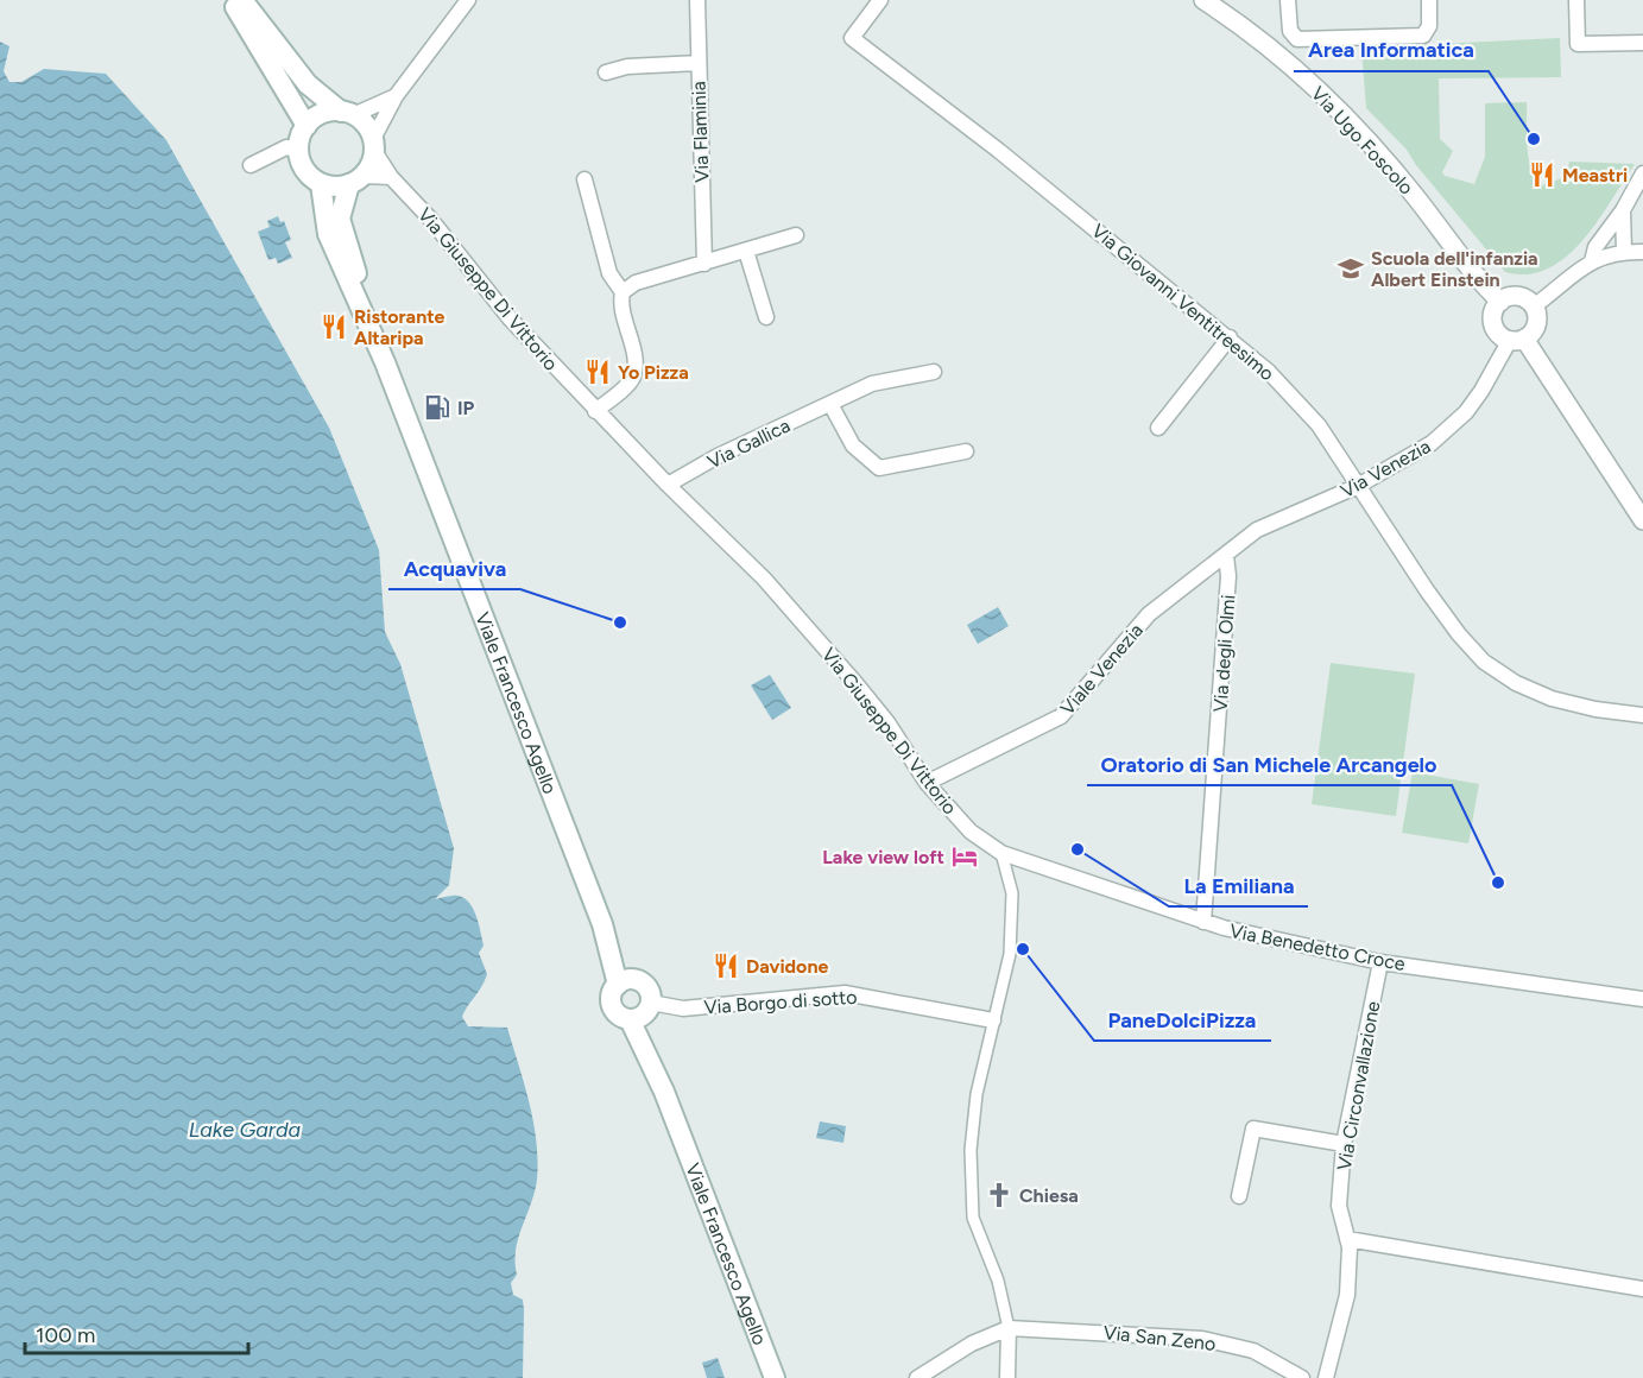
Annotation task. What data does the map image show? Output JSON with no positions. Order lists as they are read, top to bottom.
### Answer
{
  "streets": {
    "main road": ["Viale Francesco Agello"],
    "street": [
      "Via Flaminia",
      "Via Ugo Foscolo",
      "Via Giuseppe Di Vittorio",
      "Via Giovanni Ventitreesimo",
      "Via Gallica",
      "Via Venezia",
      "Via degli Olmi",
      "Viale Venezia",
      "Via Benedetto Croce",
      "Via Borgo di sotto",
      "Via Circonvallazione",
      "Via San Zeno"
    ]
  },
  "crossings": [
    ["Via Ugo Foscolo", "Via Venezia"],
    ["Via Giuseppe Di Vittorio", "Via Gallica"],
    ["Via Giuseppe Di Vittorio", "Viale Venezia"],
    ["Via Giuseppe Di Vittorio", "Viale Francesco Agello"],
    ["Via Giuseppe Di Vittorio", "Via Benedetto Croce"],
    ["Via Giovanni Ventitreesimo", "Via Venezia"],
    ["Via Venezia", "Via degli Olmi"],
    ["Via Venezia", "Viale Venezia"],
    ["Via degli Olmi", "Viale Venezia"],
    ["Via degli Olmi", "Via Benedetto Croce"],
    ["Viale Francesco Agello", "Via Borgo di sotto"],
    ["Via Benedetto Croce", "Via Circonvallazione"]
  ],
  "water": ["Lake Garda"],
  "places": {
    "other": [
      "Area Informatica",
      "Acquaviva",
      "La Emiliana",
      "Oratorio di San Michele Arcangelo",
      "PaneDolciPizza"
    ],
    "restaurant": [
      "Meastri",
      "Ristorante Altaripa",
      "Yo Pizza",
      "Davidone"
    ],
    "school or university": ["Scuola dell'infanzia Albert Einstein"],
    "fuel station": ["IP"],
    "hotel": ["Lake view loft"],
    "church": ["Chiesa"]
  },
  "scale_bar": "100 m"
}
